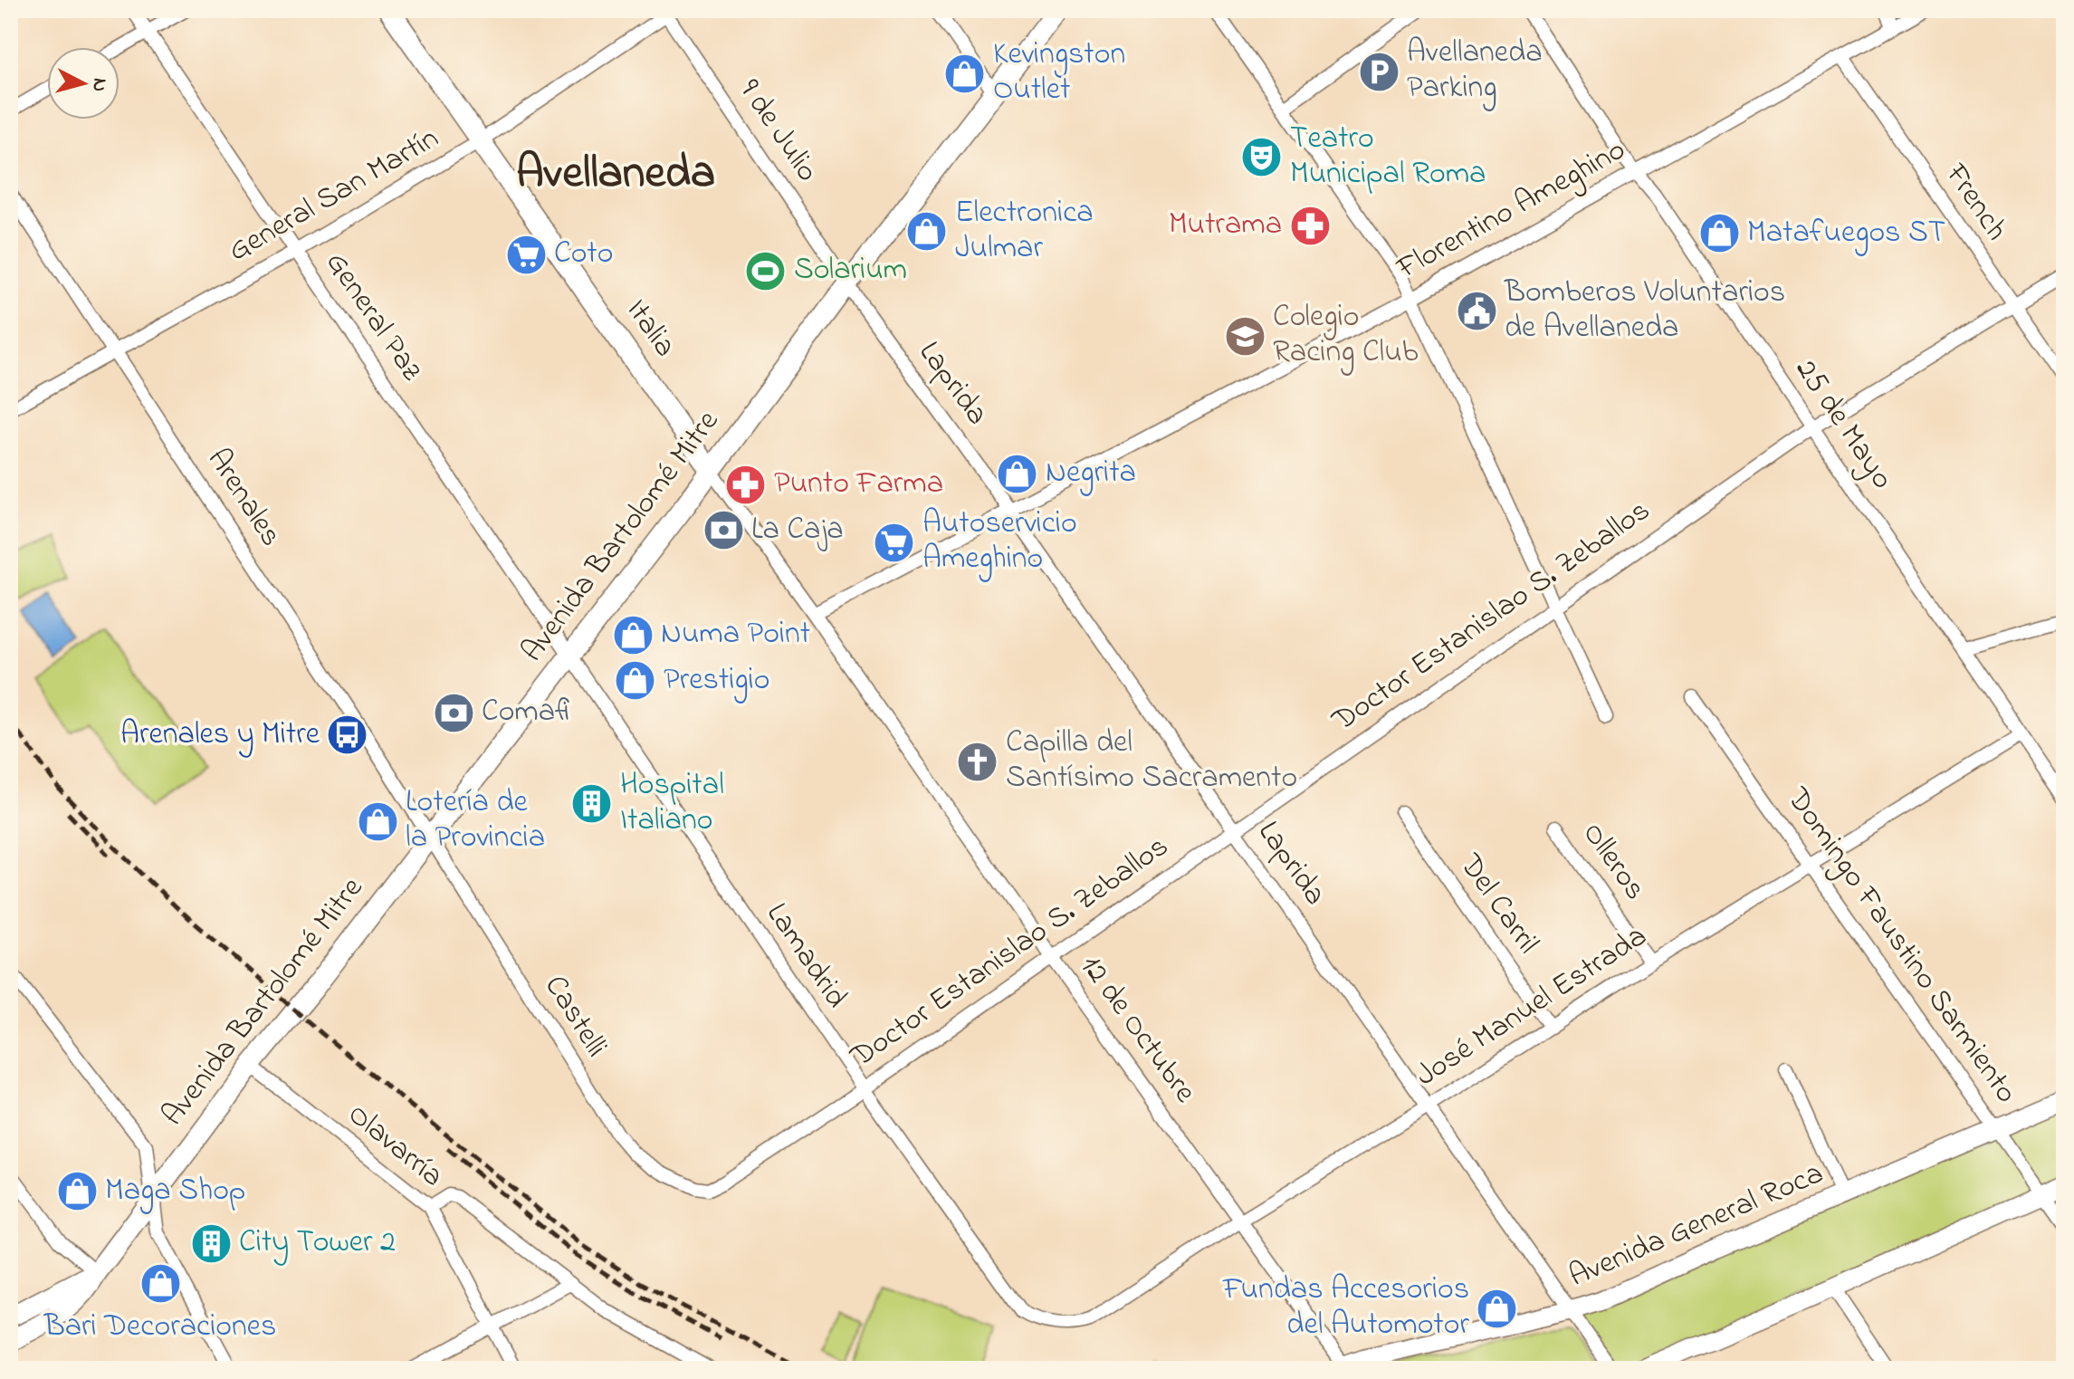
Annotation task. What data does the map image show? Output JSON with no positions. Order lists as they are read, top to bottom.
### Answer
{
  "streets": {
    "main road": ["Italia", "Avenida Bartolomé Mitre", "Avenida General Roca"],
    "street": [
      "9 de Julio",
      "General San Martín",
      "French",
      "Florentino Ameghino",
      "General Paz",
      "Laprida",
      "25 de Mayo",
      "Arenales",
      "Doctor Estanislao S. Zeballos",
      "Olleros",
      "Del Carril",
      "Domingo Faustino Sarmiento",
      "Lamadrid",
      "José Manuel Estrada",
      "Castelli",
      "12 de Octubre",
      "Olavarría"
    ]
  },
  "crossings": [
    ["9 de Julio", "General San Martín"],
    ["9 de Julio", "Laprida"],
    ["9 de Julio", "Avenida Bartolomé Mitre"],
    ["General San Martín", "General Paz"],
    ["General San Martín", "Italia"],
    ["General San Martín", "Arenales"],
    ["French", "Florentino Ameghino"],
    ["French", "Doctor Estanislao S. Zeballos"],
    ["Florentino Ameghino", "Laprida"],
    ["Florentino Ameghino", "25 de Mayo"],
    ["Florentino Ameghino", "12 de Octubre"],
    ["General Paz", "Avenida Bartolomé Mitre"],
    ["General Paz", "Lamadrid"],
    ["Italia", "Avenida Bartolomé Mitre"],
    ["Italia", "12 de Octubre"],
    ["Laprida", "Avenida Bartolomé Mitre"],
    ["Laprida", "Doctor Estanislao S. Zeballos"],
    ["Laprida", "José Manuel Estrada"],
    ["Laprida", "Avenida General Roca"],
    ["25 de Mayo", "Doctor Estanislao S. Zeballos"],
    ["25 de Mayo", "José Manuel Estrada"],
    ["Arenales", "Avenida Bartolomé Mitre"],
    ["Arenales", "Castelli"],
    ["Avenida Bartolomé Mitre", "Lamadrid"],
    ["Avenida Bartolomé Mitre", "Castelli"],
    ["Avenida Bartolomé Mitre", "12 de Octubre"],
    ["Avenida Bartolomé Mitre", "Olavarría"],
    ["Doctor Estanislao S. Zeballos", "Lamadrid"],
    ["Doctor Estanislao S. Zeballos", "Castelli"],
    ["Doctor Estanislao S. Zeballos", "12 de Octubre"],
    ["Olleros", "José Manuel Estrada"],
    ["Del Carril", "José Manuel Estrada"],
    ["Domingo Faustino Sarmiento", "José Manuel Estrada"],
    ["Domingo Faustino Sarmiento", "Avenida General Roca"],
    ["Lamadrid", "José Manuel Estrada"],
    ["José Manuel Estrada", "12 de Octubre"],
    ["12 de Octubre", "Avenida General Roca"]
  ],
  "districts": ["Avellaneda"],
  "places": {
    "parking": ["Avellaneda Parking"],
    "shop": [
      "Kevingston Outlet",
      "Electronica Julmar",
      "Matafuegos ST",
      "Negrita",
      "Numa Point",
      "Prestigio",
      "Lotería de la Provincia",
      "Maga Shop",
      "Bari Decoraciones",
      "Fundas Accesorios del Automotor"
    ],
    "theatre": ["Teatro Municipal Roma"],
    "pharmacy": ["Mutrama", "Punto Farma"],
    "supermarket": ["Coto", "Autoservicio Ameghino"],
    "sports": ["Solarium"],
    "public building": ["Bomberos Voluntarios de Avellaneda"],
    "school or university": ["Colegio Racing Club"],
    "bank": ["La Caja", "Comafi"],
    "bus stop": ["Arenales y Mitre"],
    "church": ["Capilla del Santísimo Sacramento"],
    "building": ["Hospital Italiano", "City Tower 2"]
  },
  "north": "right"
}
